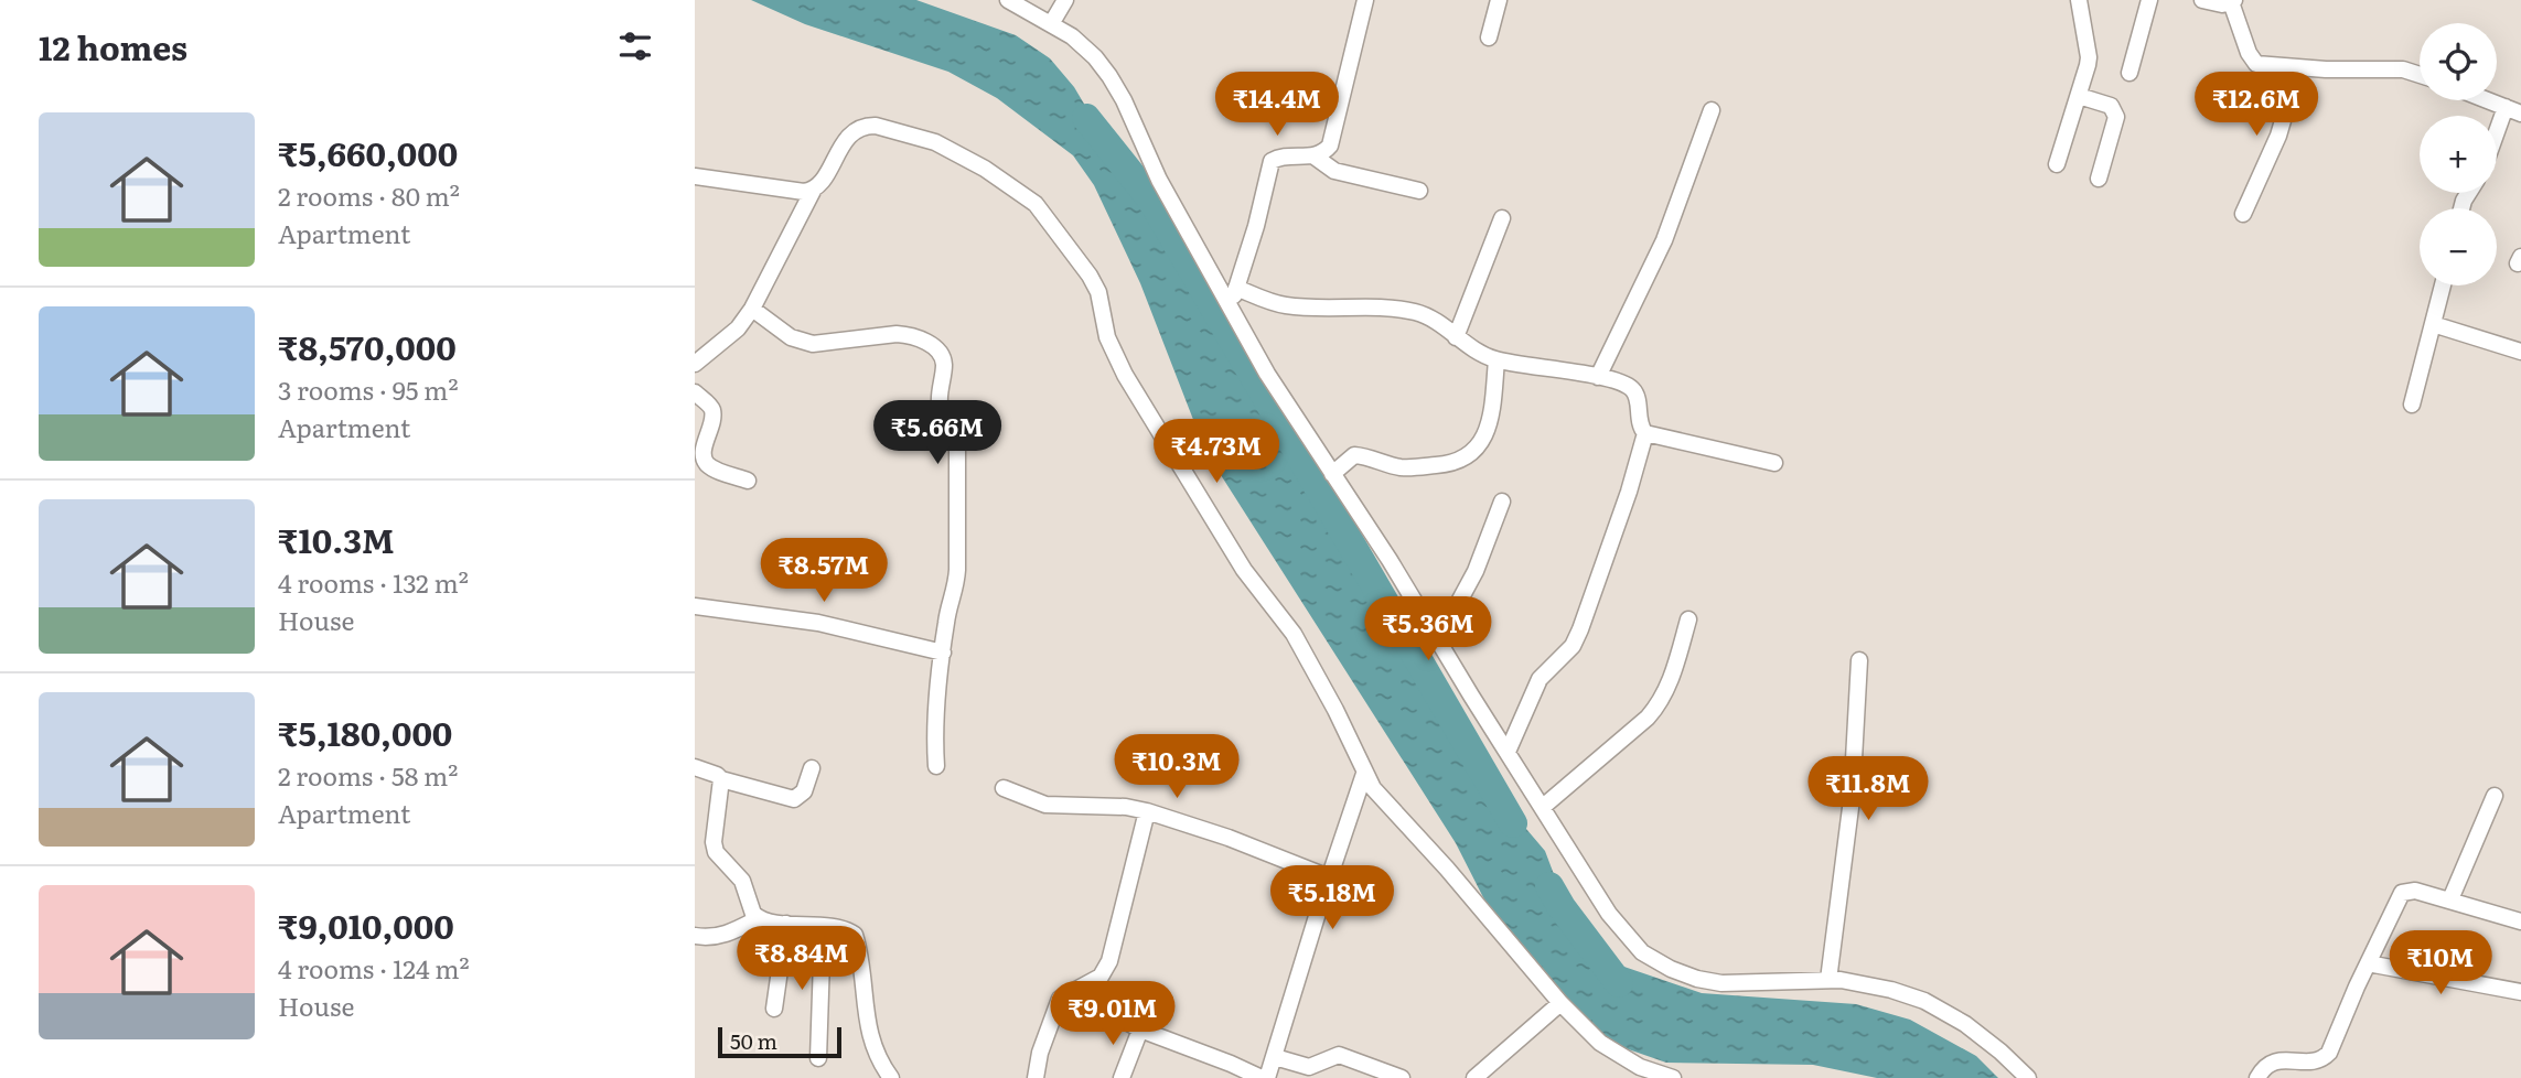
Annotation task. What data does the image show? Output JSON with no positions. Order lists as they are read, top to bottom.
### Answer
{
  "scale_bar": "50 m",
  "page": {
    "heading": "12 homes",
    "map_buttons": ["+", "−"],
    "price": [
      "₹14.4M",
      "₹12.6M",
      "₹5.66M",
      "₹4.73M",
      "₹8.57M",
      "₹5.36M",
      "₹10.3M",
      "₹11.8M",
      "₹5.18M",
      "₹8.84M",
      "₹10M",
      "₹9.01M"
    ],
    "list": [
      {
        "name": "₹5,660,000",
        "note": "2 rooms · 80 m² · Apartment"
      },
      {
        "name": "₹8,570,000",
        "note": "3 rooms · 95 m² · Apartment"
      },
      {
        "name": "₹10.3M",
        "note": "4 rooms · 132 m² · House"
      },
      {
        "name": "₹5,180,000",
        "note": "2 rooms · 58 m² · Apartment"
      },
      {
        "name": "₹9,010,000",
        "note": "4 rooms · 124 m² · House"
      }
    ],
    "scale": "50 m"
  }
}
